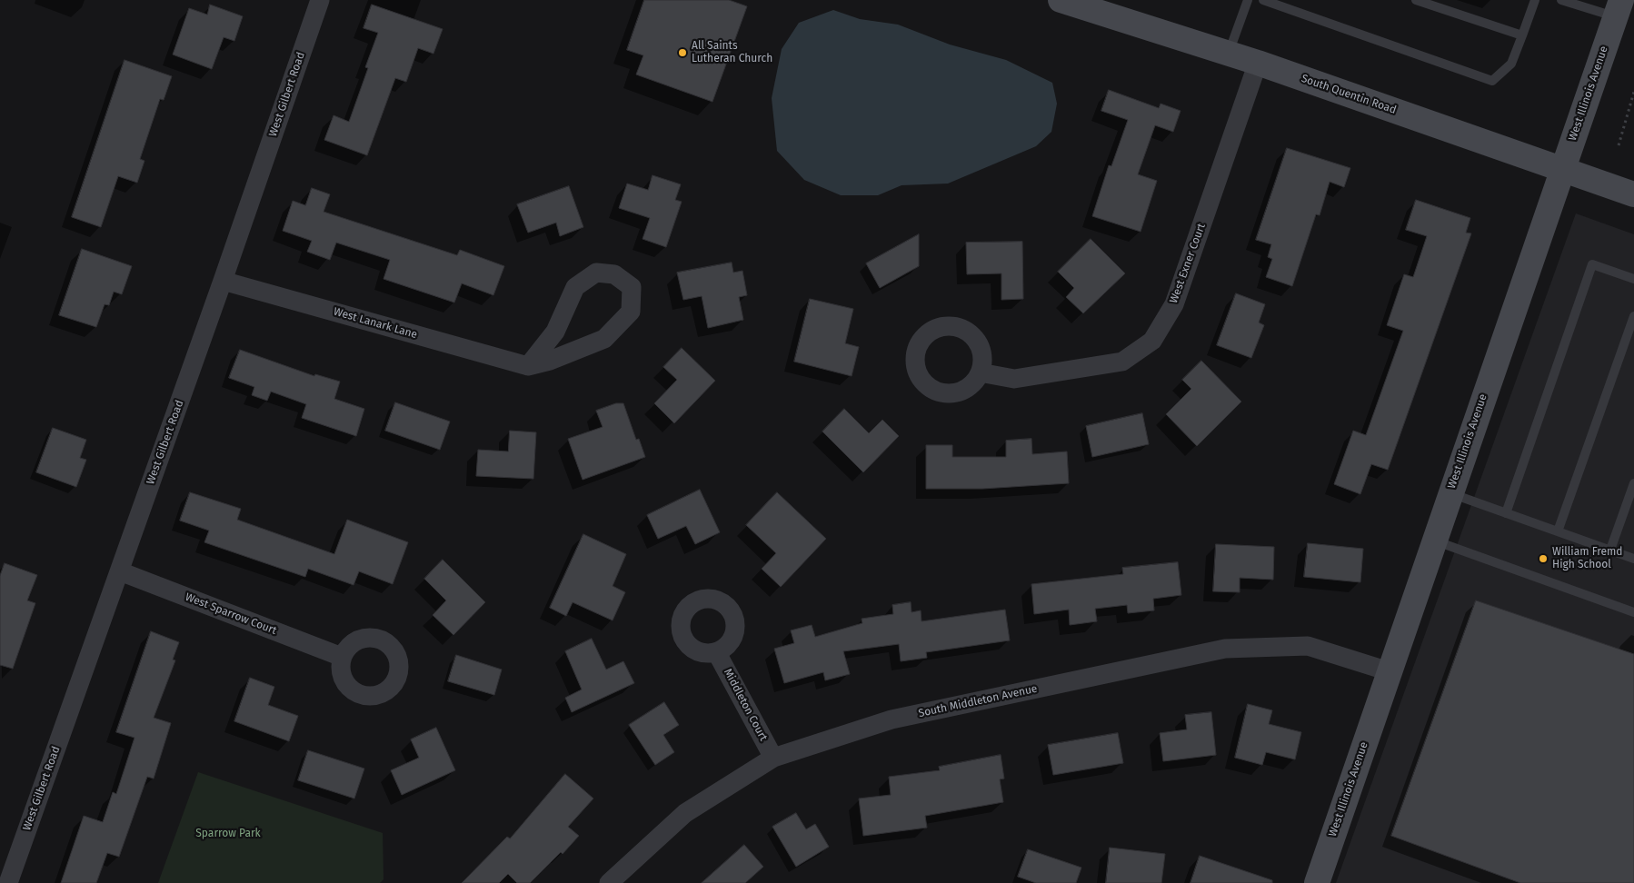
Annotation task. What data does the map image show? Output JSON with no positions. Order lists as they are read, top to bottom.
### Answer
{
  "streets": {
    "main road": ["West Illinois Avenue", "South Quentin Road"],
    "street": [
      "West Gilbert Road",
      "West Exner Court",
      "West Lanark Lane",
      "West Sparrow Court",
      "South Middleton Avenue",
      "Middleton Court"
    ]
  },
  "crossings": [
    ["West Illinois Avenue", "South Quentin Road"],
    ["West Illinois Avenue", "South Middleton Avenue"],
    ["West Gilbert Road", "West Lanark Lane"],
    ["West Gilbert Road", "West Sparrow Court"],
    ["South Quentin Road", "West Exner Court"],
    ["South Middleton Avenue", "Middleton Court"]
  ],
  "parks": ["Sparrow Park"],
  "places": ["All Saints Lutheran Church", "William Fremd High School"]
}
